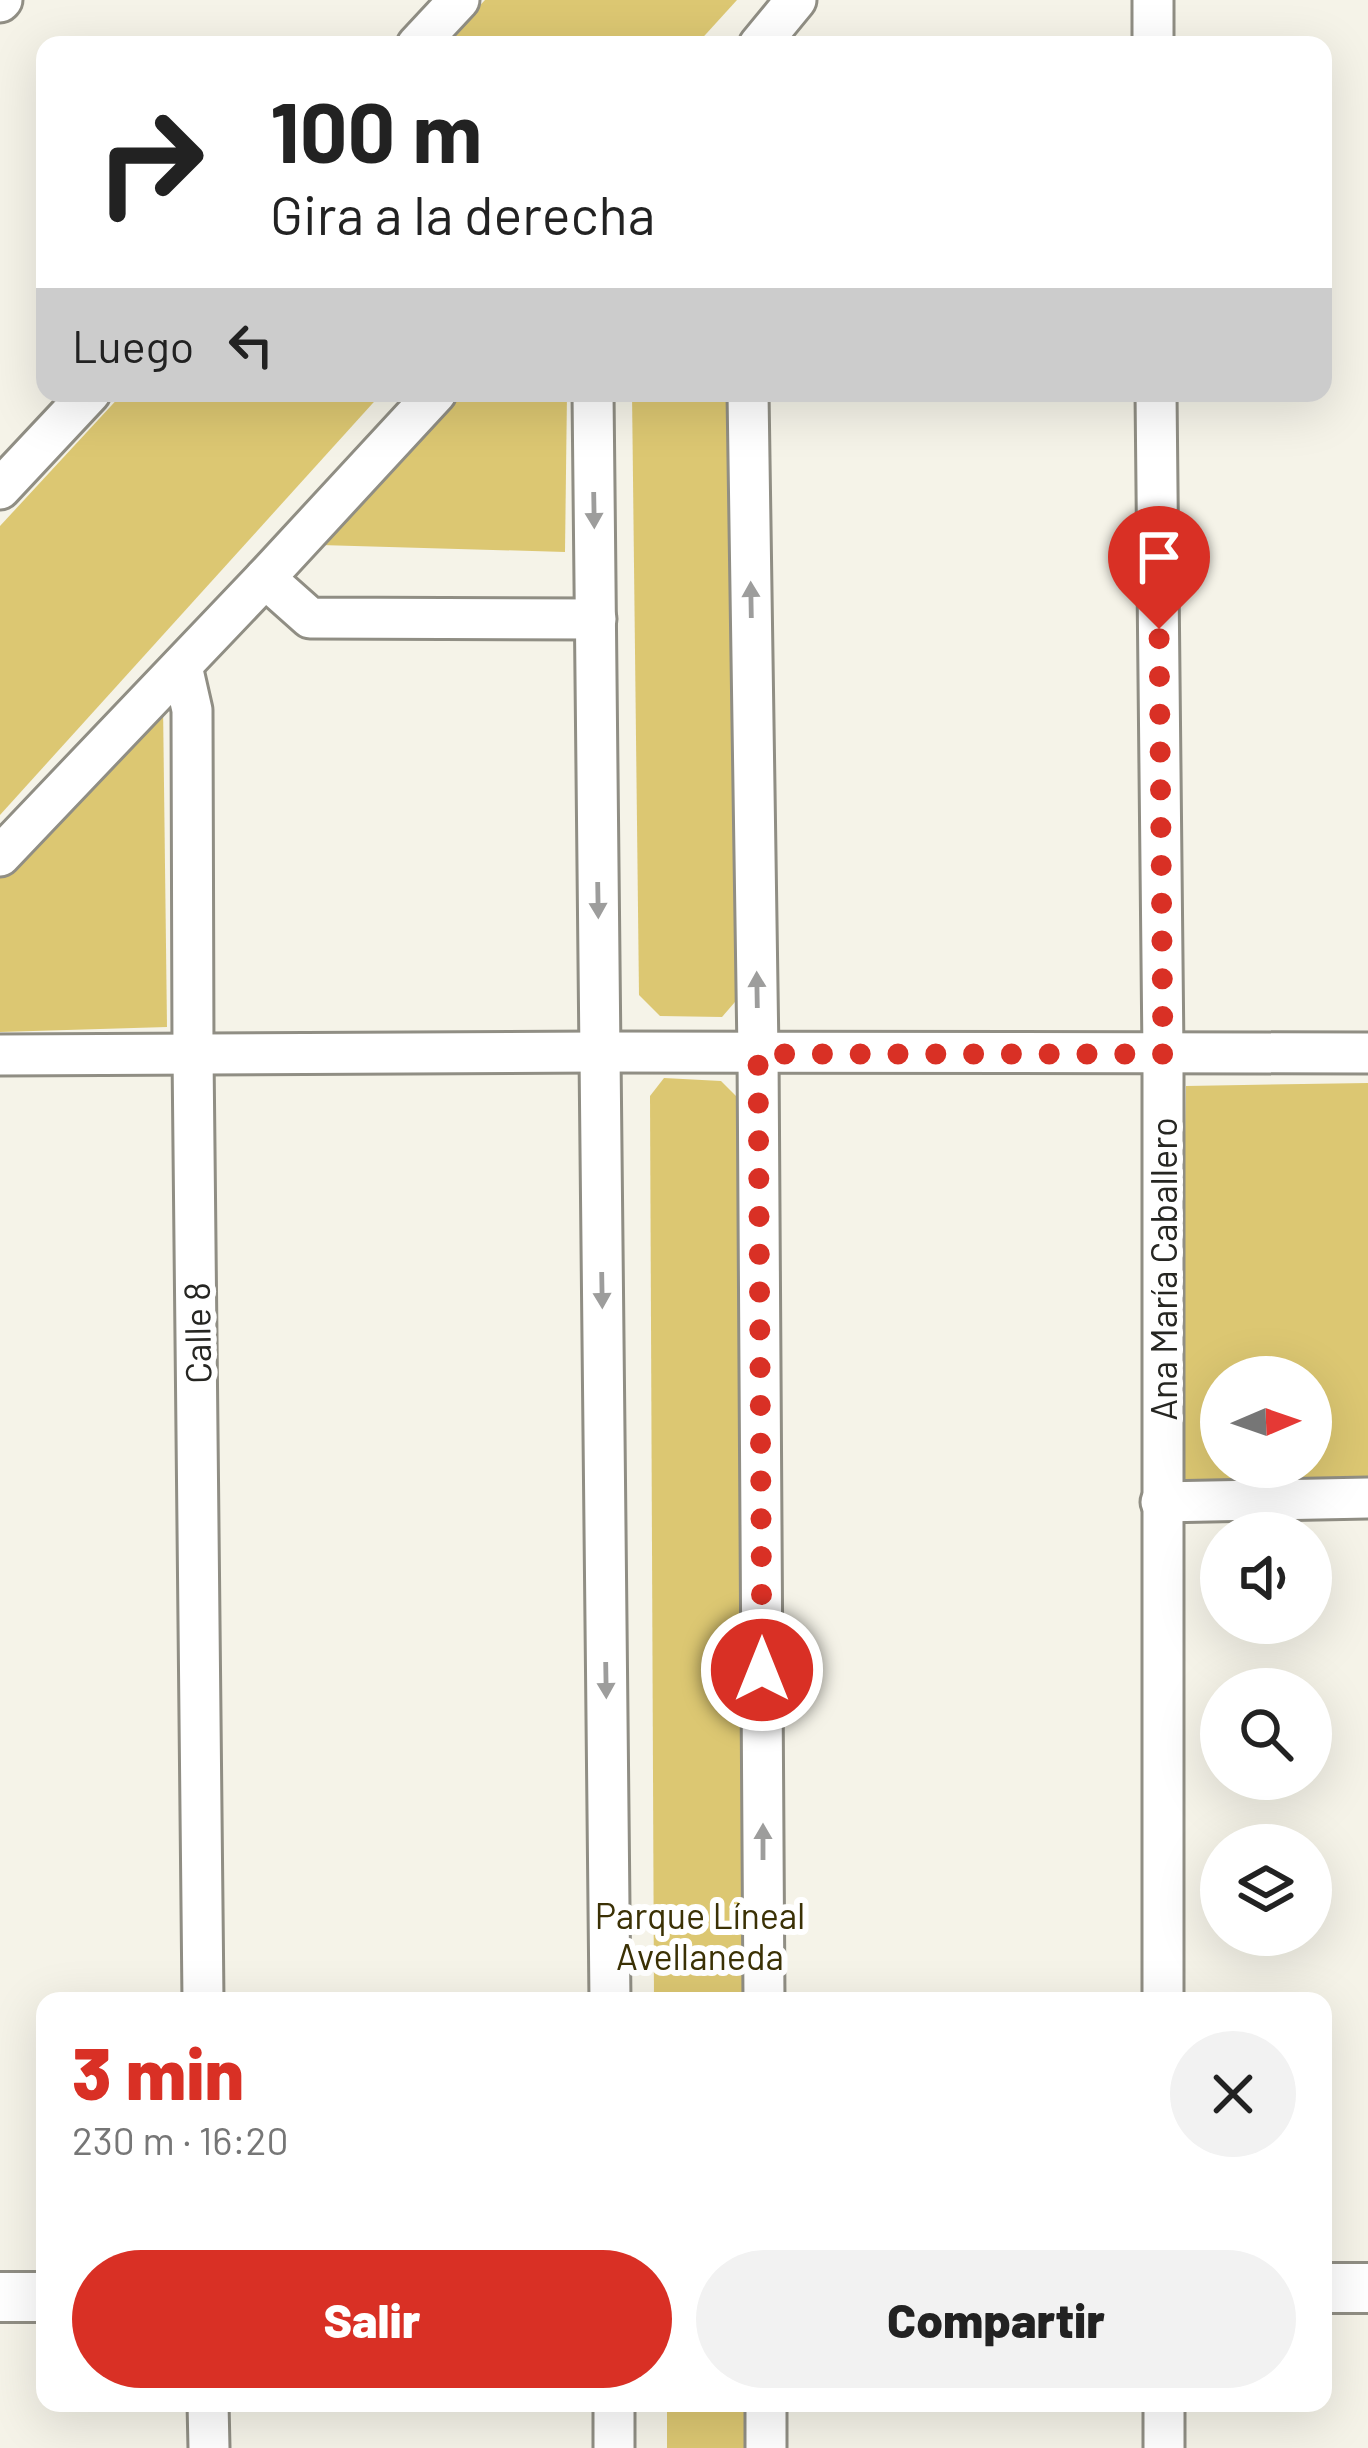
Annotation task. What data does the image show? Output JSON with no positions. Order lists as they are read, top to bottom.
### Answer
{
  "streets": {
    "street": ["Ana María Caballero", "Calle 8"]
  },
  "parks": ["Parque Líneal Avellaneda"],
  "north": "right",
  "page": {
    "turn": ["100 m", "Gira a la derecha"],
    "then": "Luego",
    "heading": ["3 min", "230 m · 16:20"],
    "buttons": ["Salir", "Compartir"]
  }
}
